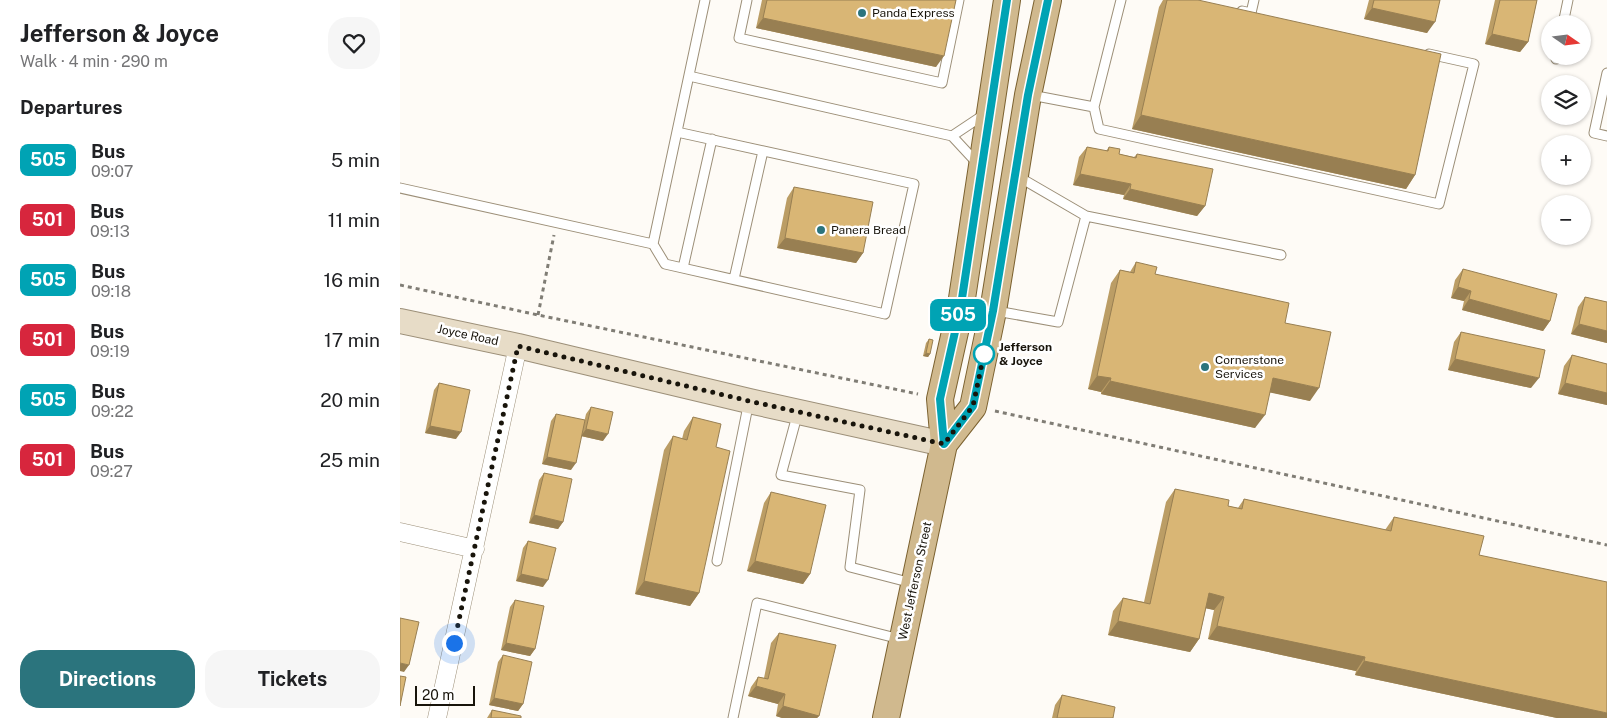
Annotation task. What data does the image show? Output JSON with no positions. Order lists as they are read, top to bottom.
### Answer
{
  "streets": {
    "main road": ["West Jefferson Street"],
    "street": ["Joyce Road"]
  },
  "crossings": [
    ["Joyce Road", "West Jefferson Street"]
  ],
  "places": [
    "Panda Express",
    "Panera Bread",
    "Jefferson & Joyce",
    "Cornerstone Services"
  ],
  "lines": ["bus line 505"],
  "scale_bar": "20 m",
  "north": "right",
  "page": {
    "heading": [
      ["Jefferson & Joyce", "Walk · 4 min · 290 m"],
      "Departures"
    ],
    "on_map": "505",
    "map_buttons": ["+", "−"],
    "list": [
      {
        "mark": "505",
        "name": "Bus",
        "note": "09:07",
        "value": "5 min"
      },
      {
        "mark": "501",
        "name": "Bus",
        "note": "09:13",
        "value": "11 min"
      },
      {
        "mark": "505",
        "name": "Bus",
        "note": "09:18",
        "value": "16 min"
      },
      {
        "mark": "501",
        "name": "Bus",
        "note": "09:19",
        "value": "17 min"
      },
      {
        "mark": "505",
        "name": "Bus",
        "note": "09:22",
        "value": "20 min"
      },
      {
        "mark": "501",
        "name": "Bus",
        "note": "09:27",
        "value": "25 min"
      }
    ],
    "buttons": ["Directions", "Tickets"],
    "scale": "20 m"
  }
}
